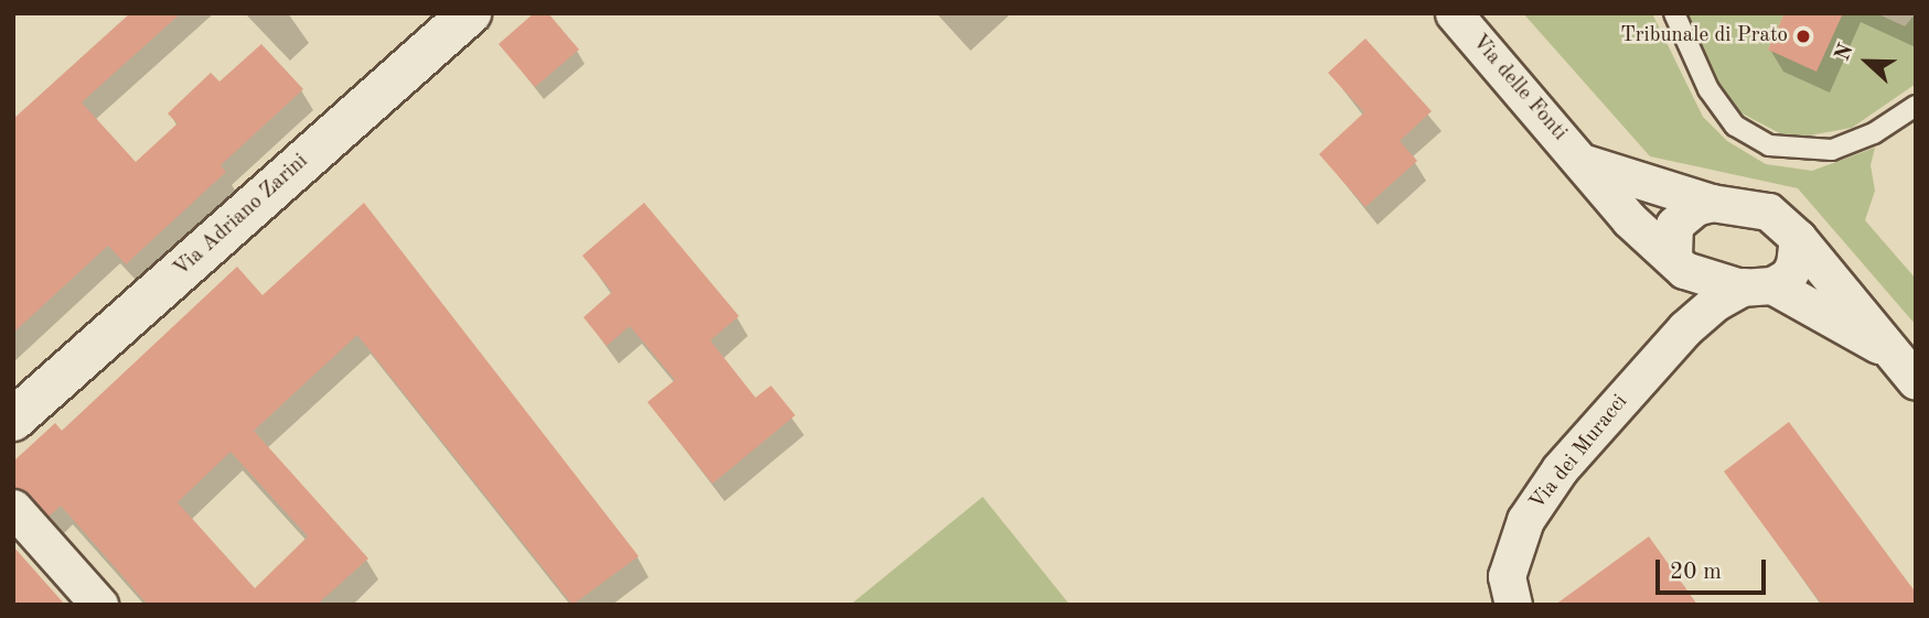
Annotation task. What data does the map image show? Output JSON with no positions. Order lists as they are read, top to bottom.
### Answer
{
  "streets": {
    "street": ["Via delle Fonti", "Via Adriano Zarini", "Via dei Muracci"]
  },
  "crossings": [
    ["Via delle Fonti", "Via dei Muracci"]
  ],
  "places": ["Tribunale di Prato"],
  "scale_bar": "20 m",
  "north": "left"
}
